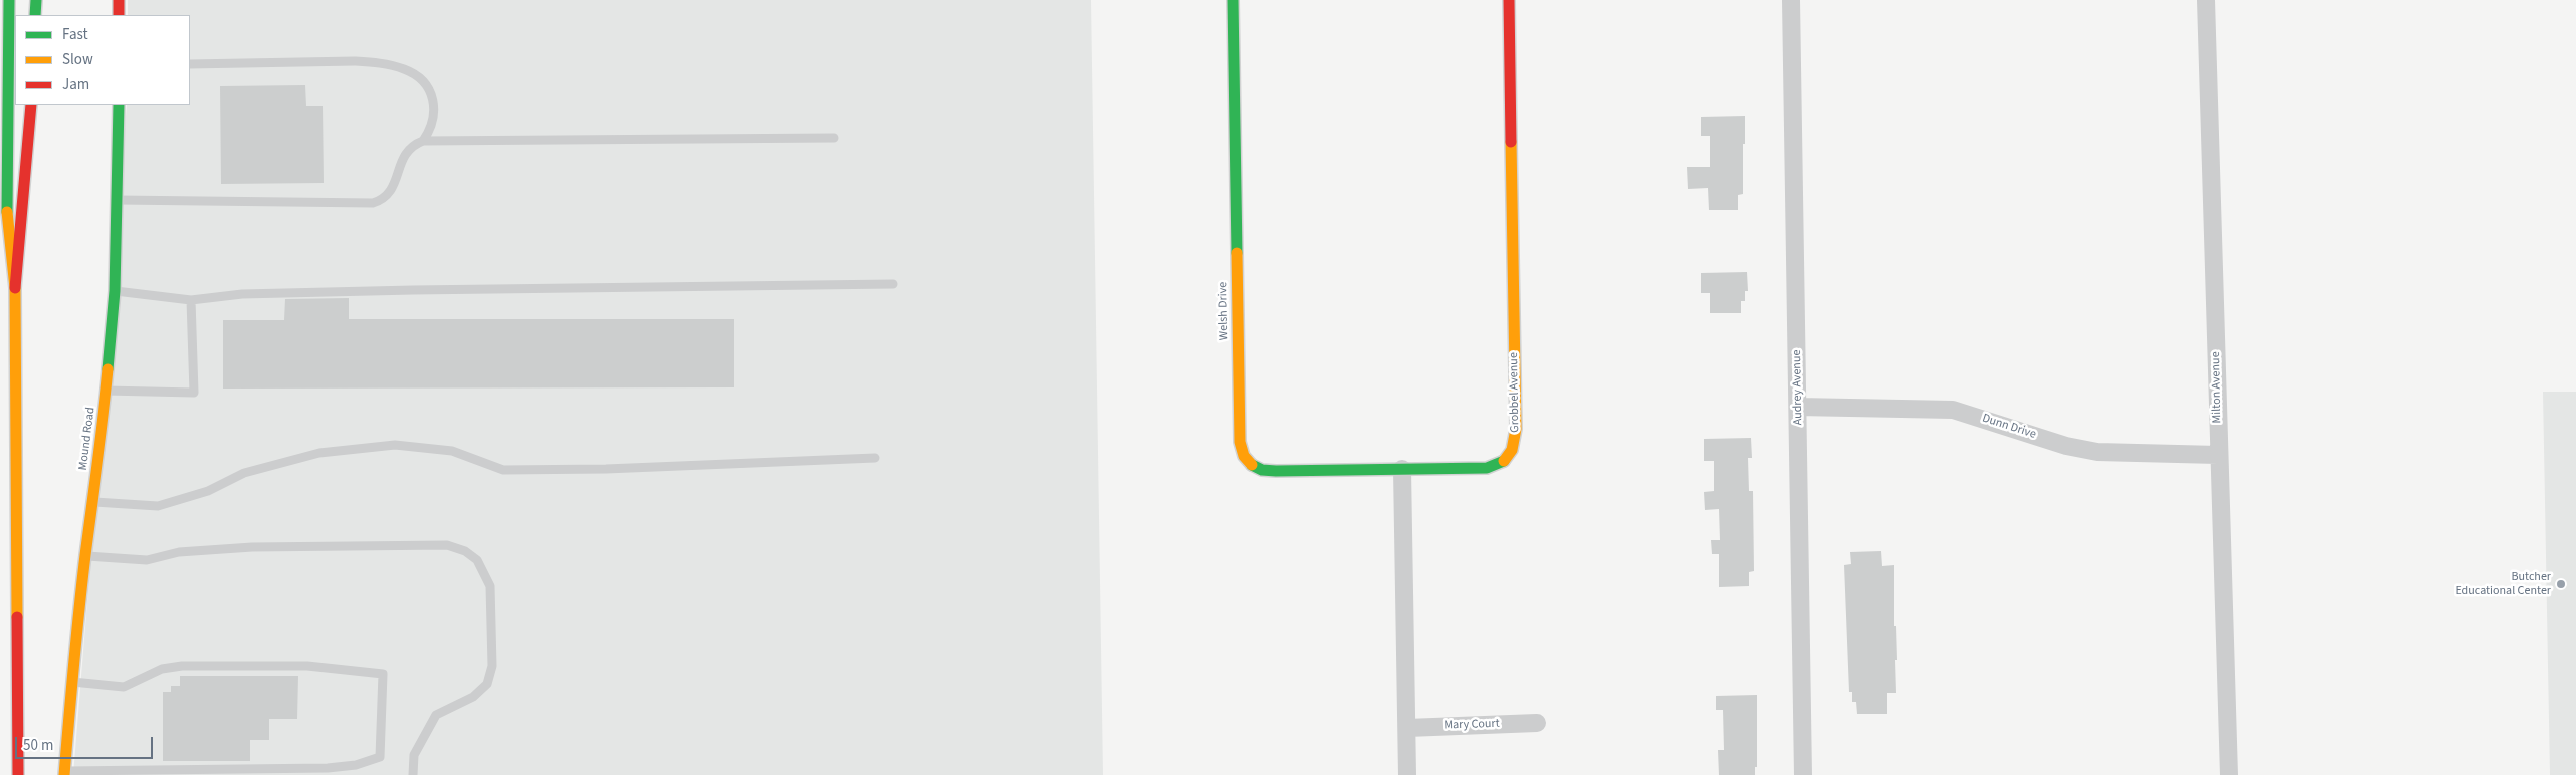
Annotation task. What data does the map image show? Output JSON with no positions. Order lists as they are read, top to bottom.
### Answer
{
  "streets": {
    "main road": ["Welsh Drive", "Grobbel Avenue", "Mound Road"],
    "street": [
      "Audrey Avenue",
      "Milton Avenue",
      "Dunn Drive",
      "Mary Court"
    ]
  },
  "crossings": [
    ["Welsh Drive", "Grobbel Avenue"],
    ["Audrey Avenue", "Dunn Drive"],
    ["Milton Avenue", "Dunn Drive"]
  ],
  "places": ["Butcher Educational Center"],
  "legend": ["Fast", "Slow", "Jam"],
  "scale_bar": "50 m"
}
